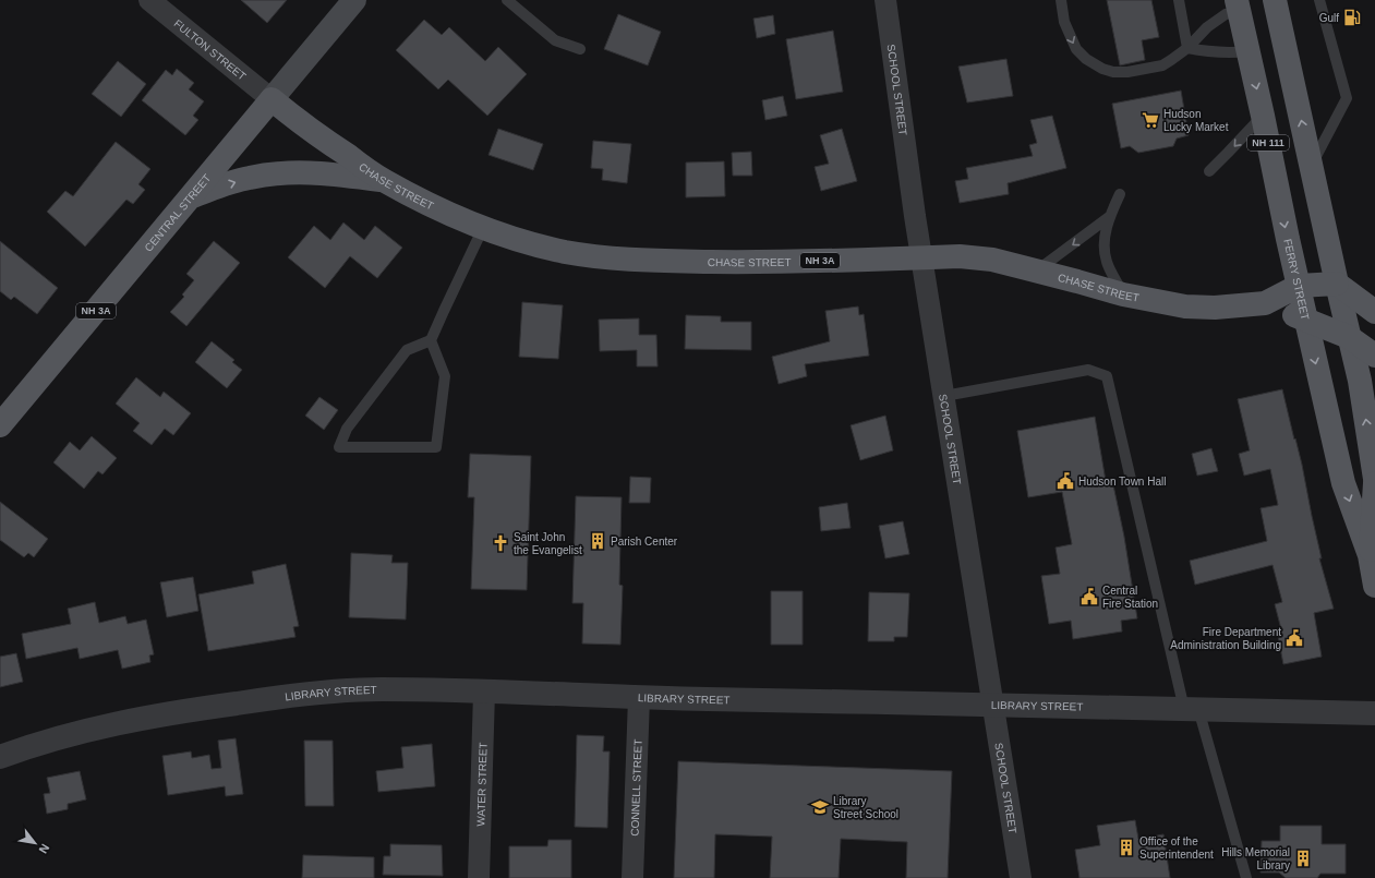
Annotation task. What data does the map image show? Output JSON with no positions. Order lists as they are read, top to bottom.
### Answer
{
  "streets": {
    "main road": [
      "NH 111",
      "CHASE STREET",
      "CENTRAL STREET",
      "NH 3A",
      "FERRY STREET"
    ],
    "street": [
      "FULTON STREET",
      "SCHOOL STREET",
      "LIBRARY STREET",
      "WATER STREET",
      "CONNELL STREET"
    ]
  },
  "crossings": [
    ["FULTON STREET", "CHASE STREET"],
    ["FULTON STREET", "CENTRAL STREET"],
    ["SCHOOL STREET", "CHASE STREET"],
    ["SCHOOL STREET", "LIBRARY STREET"],
    ["NH 111", "CHASE STREET"],
    ["NH 111", "NH 3A"],
    ["CHASE STREET", "CENTRAL STREET"],
    ["CHASE STREET", "NH 3A"],
    ["CHASE STREET", "FERRY STREET"],
    ["CENTRAL STREET", "NH 3A"],
    ["NH 3A", "FERRY STREET"],
    ["LIBRARY STREET", "WATER STREET"],
    ["LIBRARY STREET", "CONNELL STREET"]
  ],
  "places": {
    "fuel station": ["Gulf"],
    "supermarket": ["Hudson Lucky Market"],
    "public building": ["Hudson Town Hall", "Central Fire Station", "Fire Department Administration Building"],
    "building": ["Parish Center", "Office of the Superintendent", "Hills Memorial Library"],
    "church": ["Saint John the Evangelist"],
    "school or university": ["Library Street School"]
  },
  "north": "bottom right"
}
